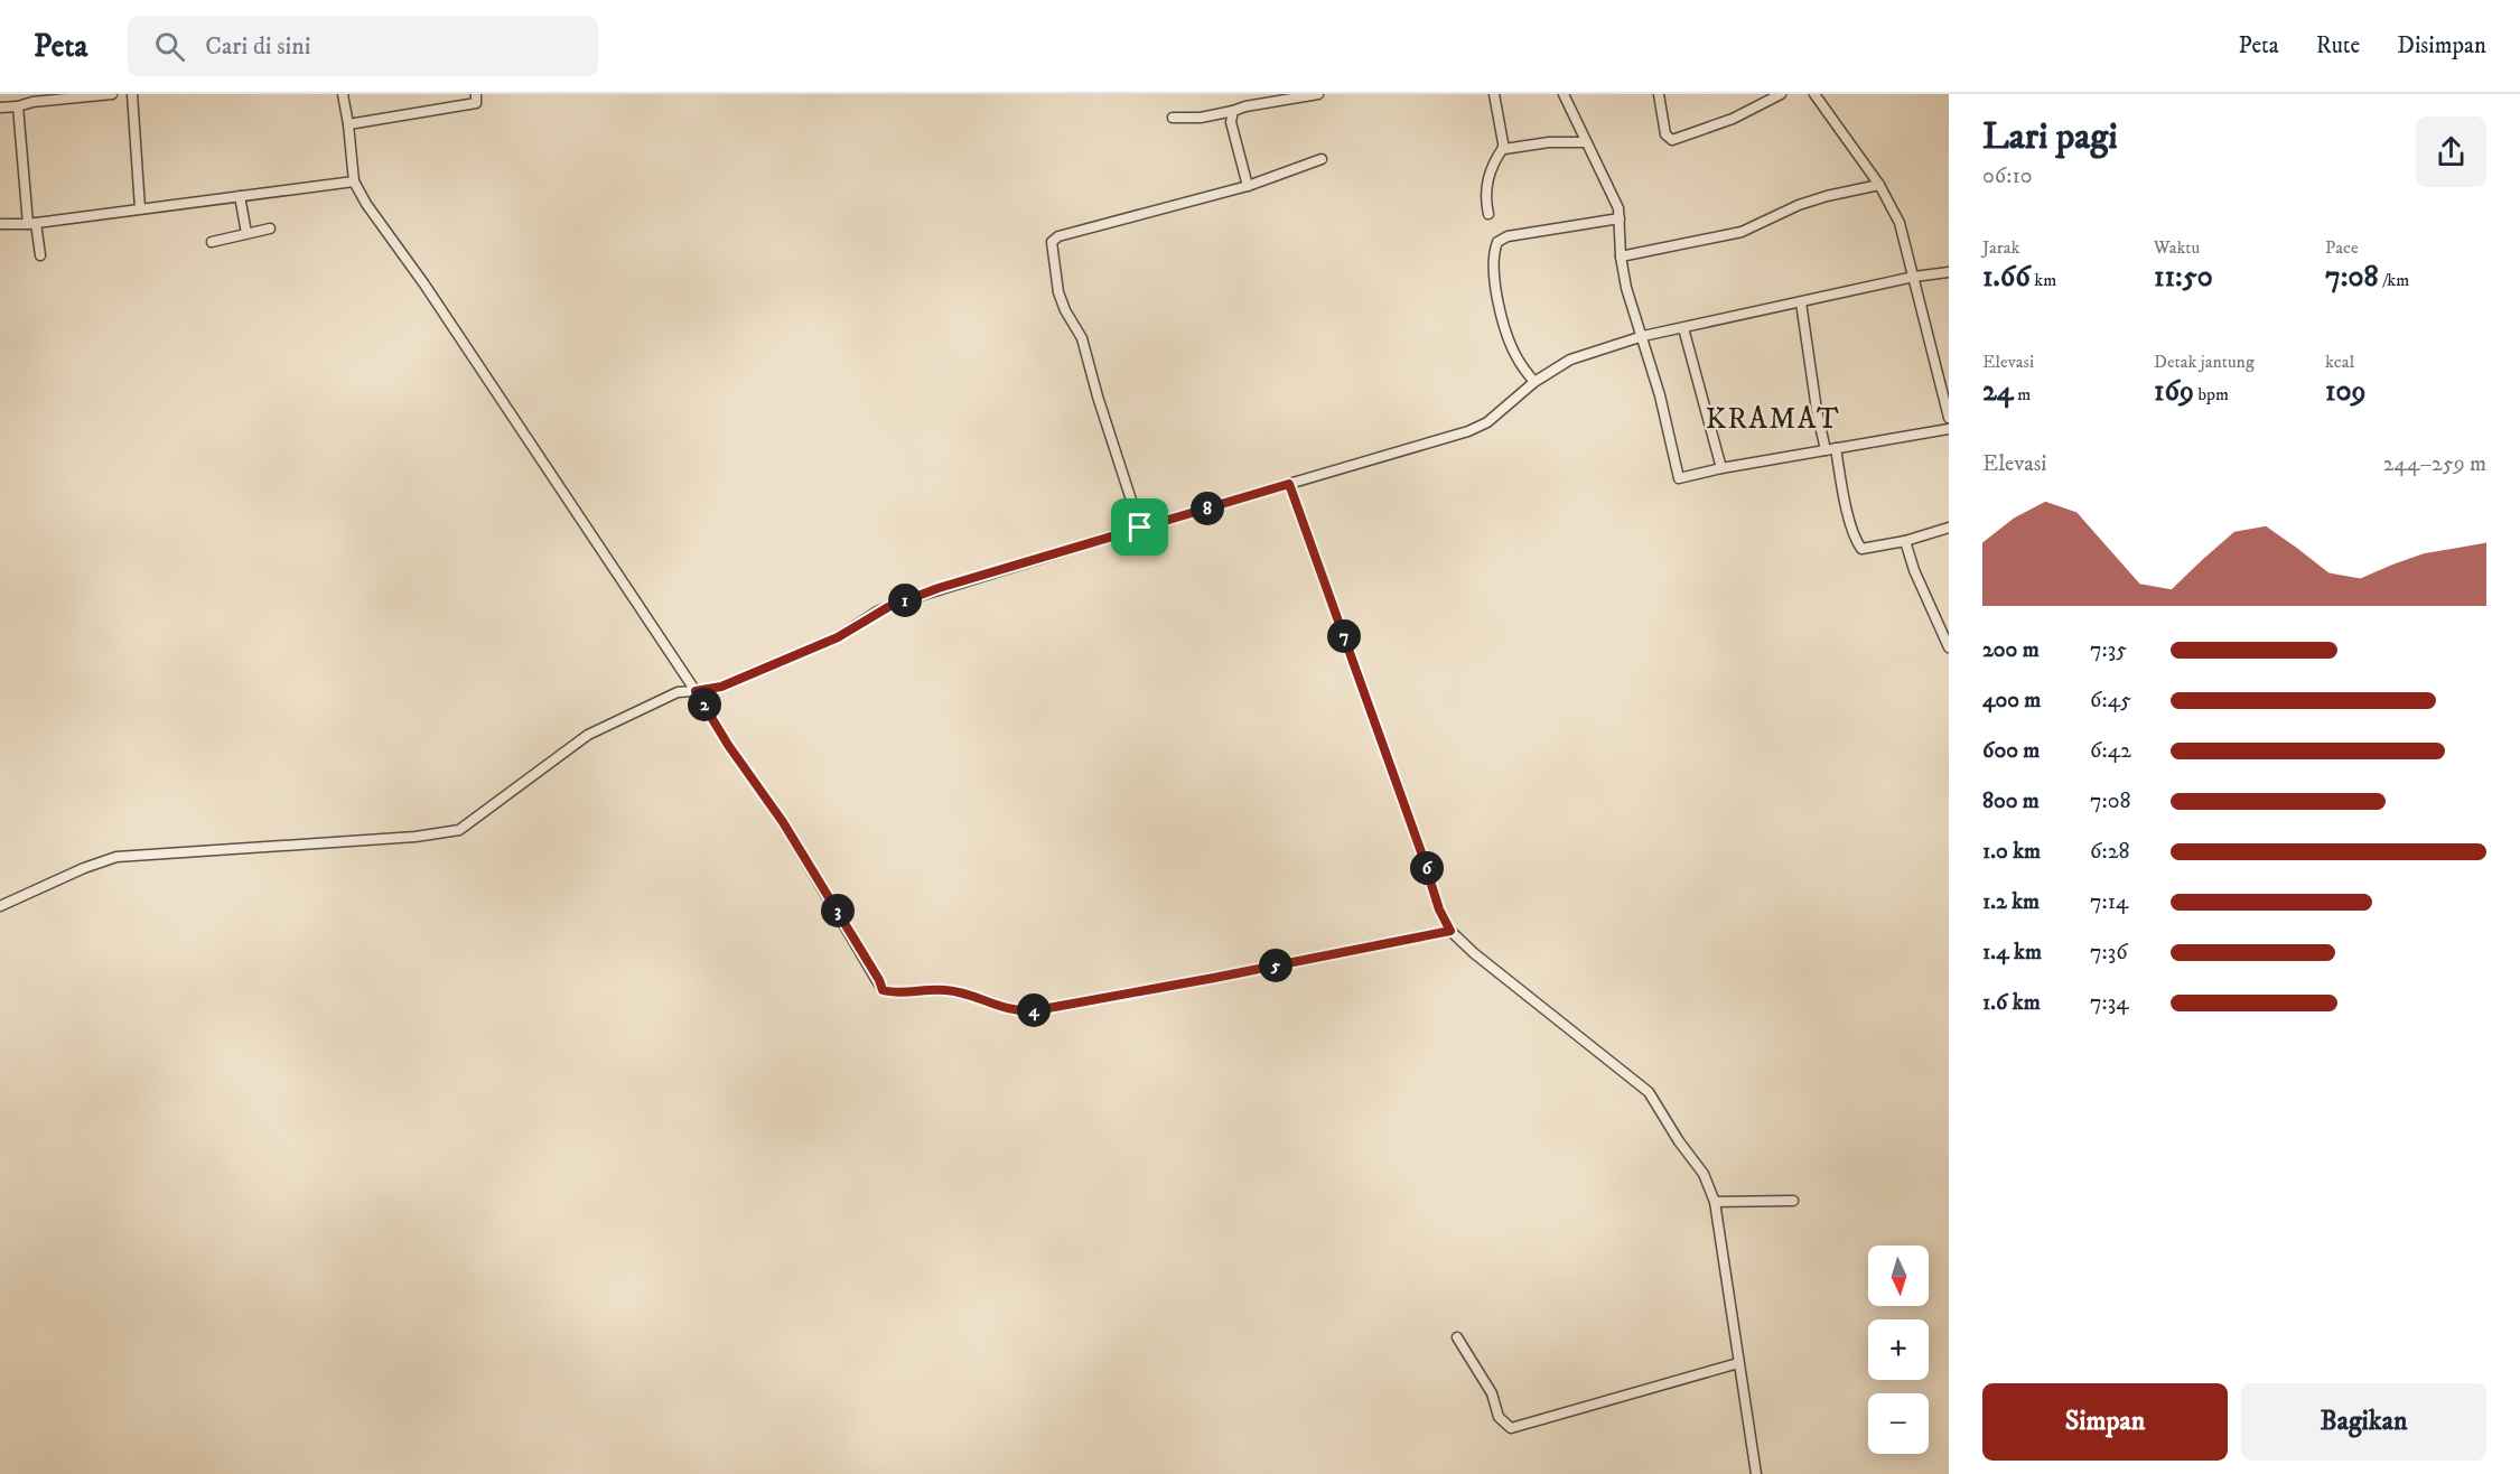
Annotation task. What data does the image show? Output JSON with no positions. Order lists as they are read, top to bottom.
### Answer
{
  "districts": ["KRAMAT"],
  "north": "bottom",
  "page": {
    "header": "Peta",
    "search": "Cari di sini",
    "nav": ["Peta", "Rute", "Disimpan"],
    "heading": ["Lari pagi", "06:10"],
    "stats": [
      ["Jarak", "1.66 km"],
      ["Waktu", "11:50"],
      ["Pace", "7:08 /km"],
      ["Elevasi", "24 m"],
      ["Detak jantung", "169 bpm"],
      ["kcal", "109"]
    ],
    "chart": ["Elevasi", "244–259 m"],
    "pins": [
      "8",
      "1",
      "7",
      "2",
      "6",
      "3",
      "5",
      "4"
    ],
    "list": [
      {
        "name": "200 m",
        "note": "7:35"
      },
      {
        "name": "400 m",
        "note": "6:45"
      },
      {
        "name": "600 m",
        "note": "6:42"
      },
      {
        "name": "800 m",
        "note": "7:08"
      },
      {
        "name": "1.0 km",
        "note": "6:28"
      },
      {
        "name": "1.2 km",
        "note": "7:14"
      },
      {
        "name": "1.4 km",
        "note": "7:36"
      },
      {
        "name": "1.6 km",
        "note": "7:34"
      }
    ],
    "map_buttons": ["+", "−"],
    "buttons": ["Simpan", "Bagikan"]
  }
}
